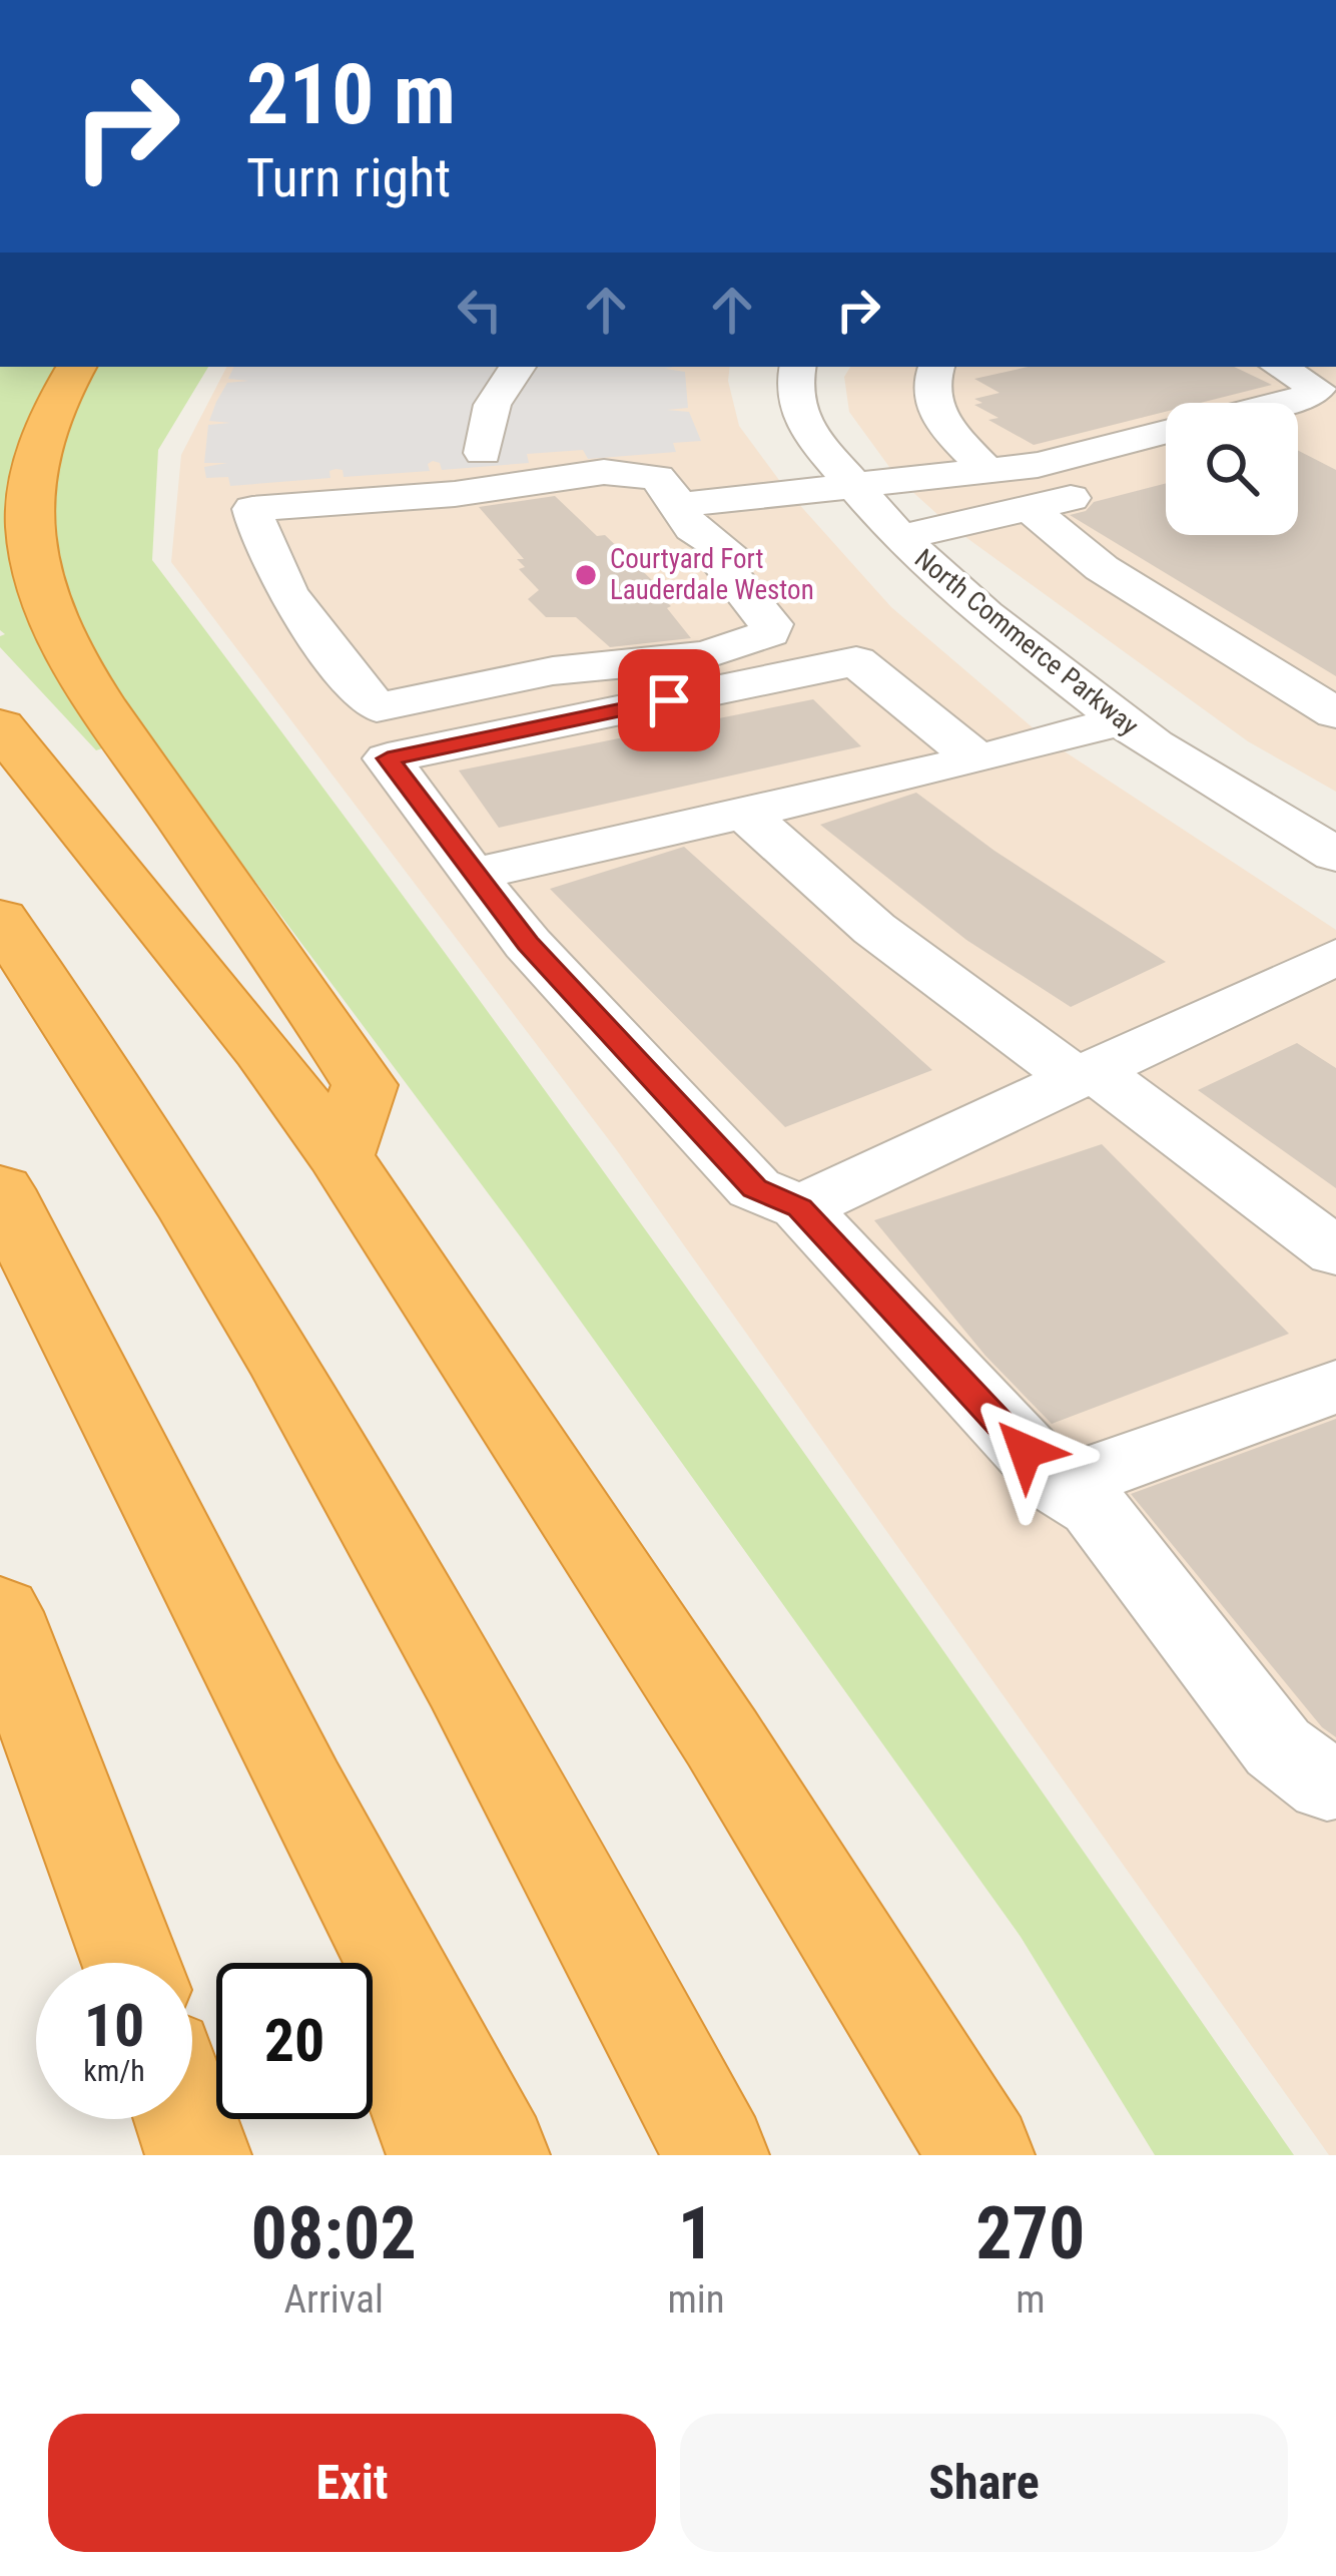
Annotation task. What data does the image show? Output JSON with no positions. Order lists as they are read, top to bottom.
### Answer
{
  "streets": {
    "street": ["North Commerce Parkway"]
  },
  "places": ["Courtyard Fort Lauderdale Weston"],
  "page": {
    "turn": ["210 m", "Turn right"],
    "speed": "10 km/h",
    "limit": "20",
    "eta": [
      "08:02",
      "Arrival",
      "1",
      "min",
      "270",
      "m"
    ],
    "buttons": ["Exit", "Share"]
  }
}
